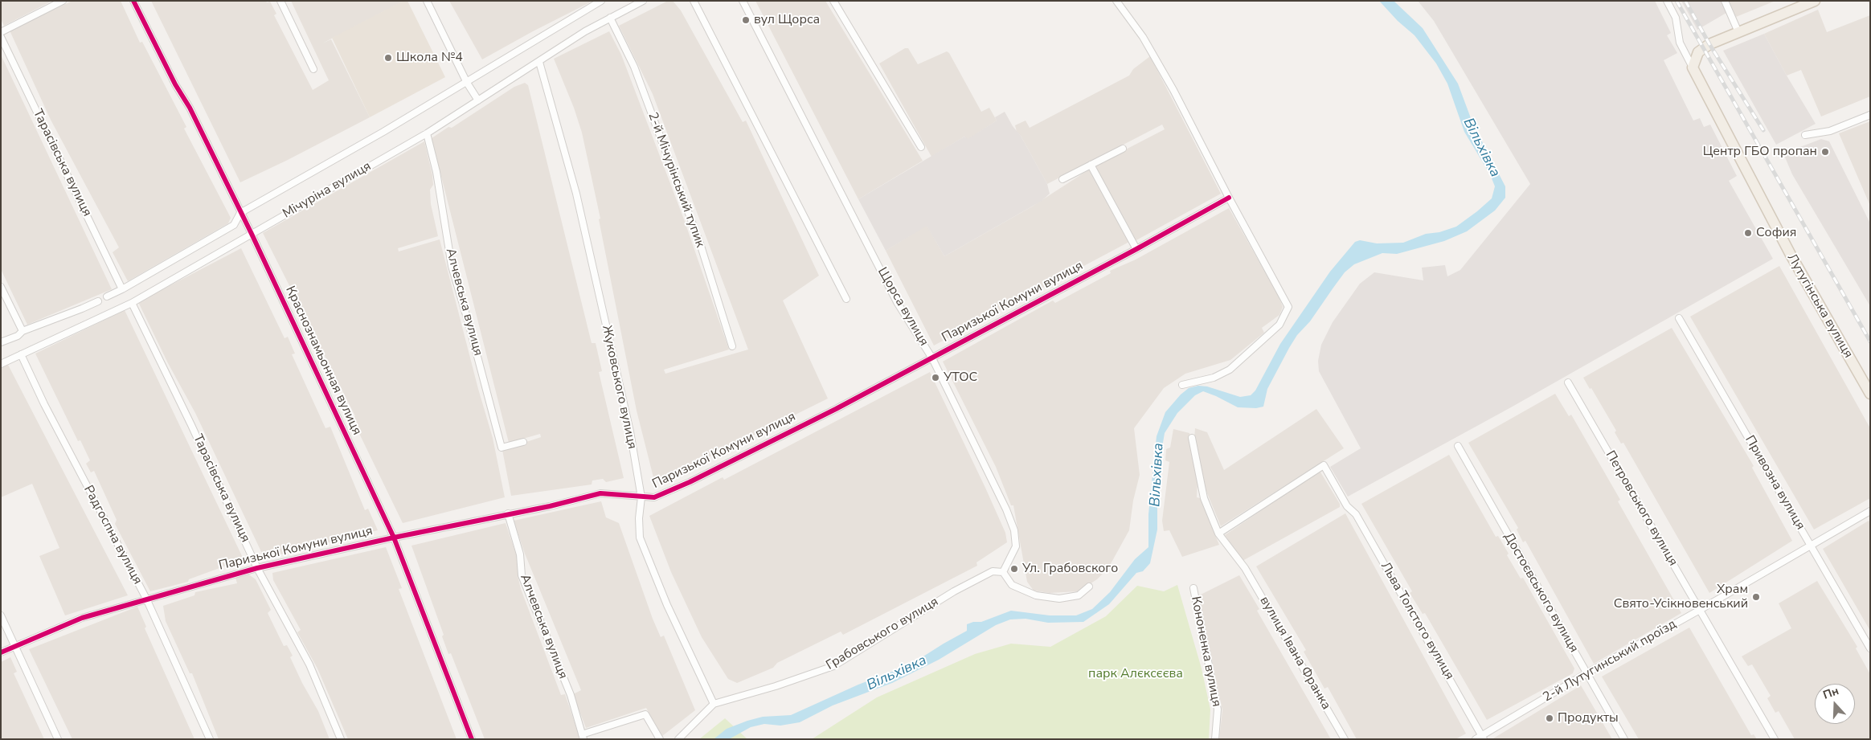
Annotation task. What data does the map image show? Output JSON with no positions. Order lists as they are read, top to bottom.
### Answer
{
  "streets": {
    "main road": ["Лутугінська вулиця"],
    "street": [
      "Тарасівська вулиця",
      "2-й Мічурінський тупик",
      "Мічуріна вулиця",
      "Алчевська вулиця",
      "Паризької Комуни вулиця",
      "Щорса вулиця",
      "Краснознамьонная вулиця",
      "Жуковського вулиця",
      "Привозна вулиця",
      "Петровського вулиця",
      "Радгоспна вулиця",
      "Достоєвського вулиця",
      "Льва Толстого вулиця",
      "Грабовського вулиця",
      "Кононенка вулиця",
      "вулиця Івана Франка",
      "2-й Лутугинський проїзд"
    ]
  },
  "crossings": [
    ["Тарасівська вулиця", "Мічуріна вулиця"],
    ["Тарасівська вулиця", "Паризької Комуни вулиця"],
    ["2-й Мічурінський тупик", "Мічуріна вулиця"],
    ["Мічуріна вулиця", "Алчевська вулиця"],
    ["Мічуріна вулиця", "Краснознамьонная вулиця"],
    ["Мічуріна вулиця", "Жуковського вулиця"],
    ["Мічуріна вулиця", "Радгоспна вулиця"],
    ["Алчевська вулиця", "Паризької Комуни вулиця"],
    ["Паризької Комуни вулиця", "Щорса вулиця"],
    ["Паризької Комуни вулиця", "Краснознамьонная вулиця"],
    ["Паризької Комуни вулиця", "Жуковського вулиця"],
    ["Паризької Комуни вулиця", "Радгоспна вулиця"],
    ["Щорса вулиця", "Грабовського вулиця"],
    ["Жуковського вулиця", "Грабовського вулиця"],
    ["Привозна вулиця", "2-й Лутугинський проїзд"],
    ["Петровського вулиця", "2-й Лутугинський проїзд"],
    ["Достоєвського вулиця", "2-й Лутугинський проїзд"],
    ["Льва Толстого вулиця", "вулиця Івана Франка"],
    ["Льва Толстого вулиця", "2-й Лутугинський проїзд"]
  ],
  "water": ["Вільхівка"],
  "parks": ["парк Алєксєєва"],
  "places": [
    "вул Щорса",
    "Школа №4",
    "Центр ГБО пропан",
    "София",
    "УТОС",
    "Ул. Грабовского",
    "Храм Свято-Усікновенський",
    "Продукты"
  ],
  "north": "top"
}
